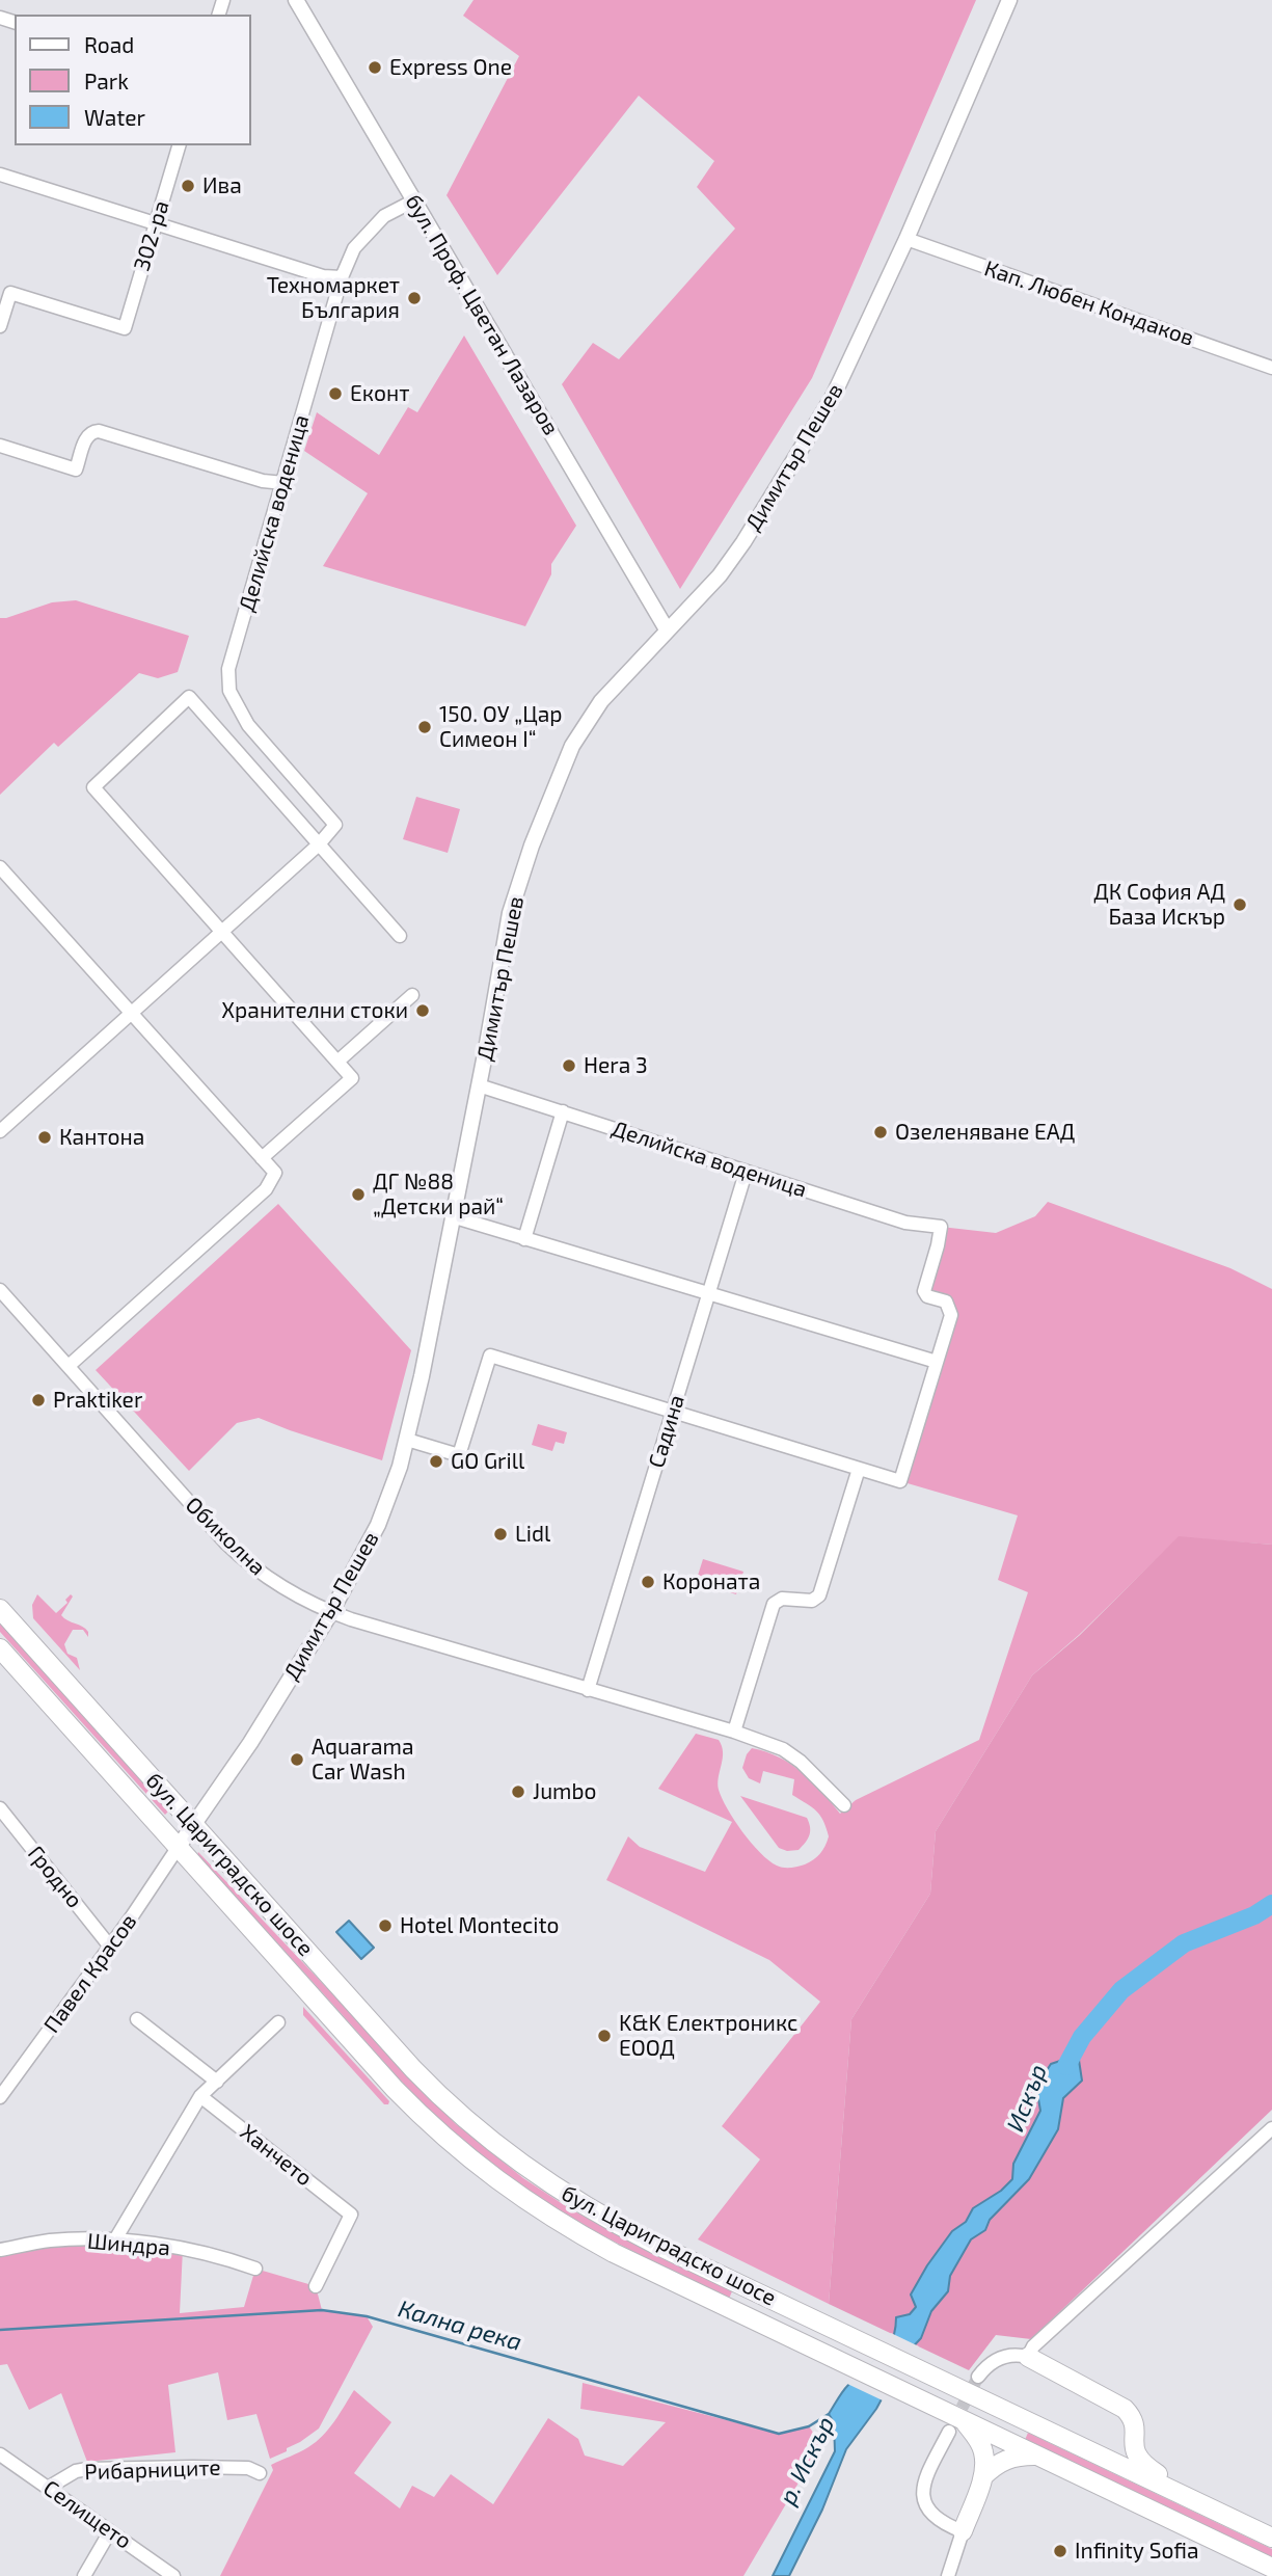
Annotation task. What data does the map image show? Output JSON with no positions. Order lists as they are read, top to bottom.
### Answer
{
  "streets": {
    "highway": ["бул. Цариградско шосе"],
    "main road": ["бул. Проф. Цветан Лазаров", "Димитър Пешев"],
    "street": [
      "302-ра",
      "Кап. Любен Кондаков",
      "Делийска воденица",
      "Садина",
      "Обиколна",
      "Гродно",
      "Павел Красов",
      "Ханчето",
      "Шиндра",
      "Рибарниците",
      "Селището"
    ]
  },
  "crossings": [
    ["Кап. Любен Кондаков", "Димитър Пешев"],
    ["бул. Проф. Цветан Лазаров", "Димитър Пешев"],
    ["бул. Проф. Цветан Лазаров", "Делийска воденица"],
    ["Димитър Пешев", "Делийска воденица"],
    ["Димитър Пешев", "Обиколна"],
    ["Димитър Пешев", "бул. Цариградско шосе"],
    ["Димитър Пешев", "Павел Красов"],
    ["Делийска воденица", "Садина"],
    ["Садина", "Обиколна"],
    ["бул. Цариградско шосе", "Павел Красов"],
    ["Гродно", "Павел Красов"],
    ["Рибарниците", "Селището"]
  ],
  "water": ["Искър", "Кална река", "р. Искър"],
  "places": [
    "Express One",
    "Ива",
    "Техномаркет България",
    "Еконт",
    "150. ОУ „Цар Симеон I“",
    "ДК София АД База Искър",
    "Хранителни стоки",
    "Hera 3",
    "Озеленяване ЕАД",
    "Кантона",
    "ДГ №88 „Детски рай“",
    "Praktiker",
    "GO Grill",
    "Lidl",
    "Короната",
    "Aquarama Car Wash",
    "Jumbo",
    "Hotel Montecito",
    "K&K Електроникс ЕООД",
    "Infinity Sofia"
  ],
  "legend": ["Road", "Park", "Water"]
}
